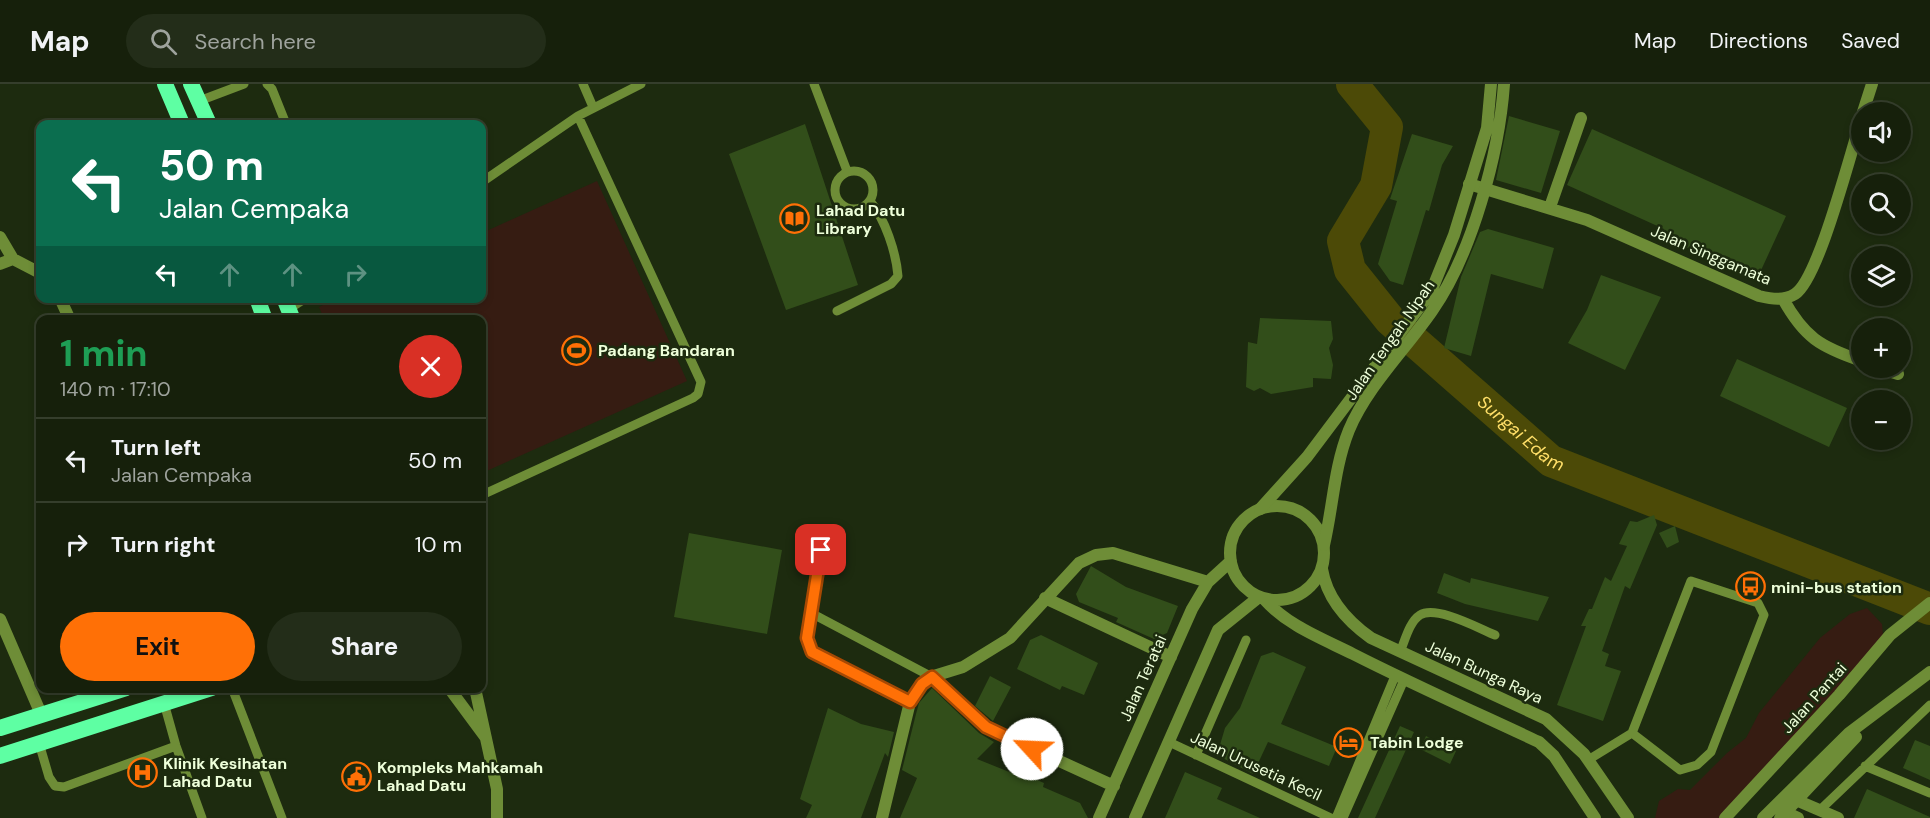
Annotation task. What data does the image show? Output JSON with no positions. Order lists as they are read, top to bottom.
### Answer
{
  "streets": {
    "street": [
      "Jalan Singgamata",
      "Jalan Tengah Nipah",
      "Jalan Bunga Raya",
      "Jalan Teratai",
      "Jalan Pantai"
    ],
    "lane": ["Jalan Urusetia Kecil"]
  },
  "crossings": [
    ["Jalan Singgamata", "Jalan Tengah Nipah"],
    ["Jalan Tengah Nipah", "Jalan Bunga Raya"],
    ["Jalan Tengah Nipah", "Jalan Teratai"],
    ["Jalan Bunga Raya", "Jalan Teratai"]
  ],
  "water": ["Sungai Edam"],
  "places": {
    "library": ["Lahad Datu Library"],
    "sports": ["Padang Bandaran"],
    "bus stop": ["mini-bus station"],
    "hotel": ["Tabin Lodge"],
    "hospital": ["Klinik Kesihatan Lahad Datu"],
    "public building": ["Kompleks Mahkamah Lahad Datu"]
  },
  "page": {
    "header": "Map",
    "search": "Search here",
    "nav": ["Map", "Directions", "Saved"],
    "map_buttons": ["+", "−"],
    "turn": ["50 m", "Jalan Cempaka"],
    "heading": ["1 min", "140 m · 17:10"],
    "list": [
      {
        "name": "Turn left",
        "note": "Jalan Cempaka",
        "value": "50 m"
      },
      {
        "name": "Turn right",
        "value": "10 m"
      }
    ],
    "buttons": ["Exit", "Share"]
  }
}
